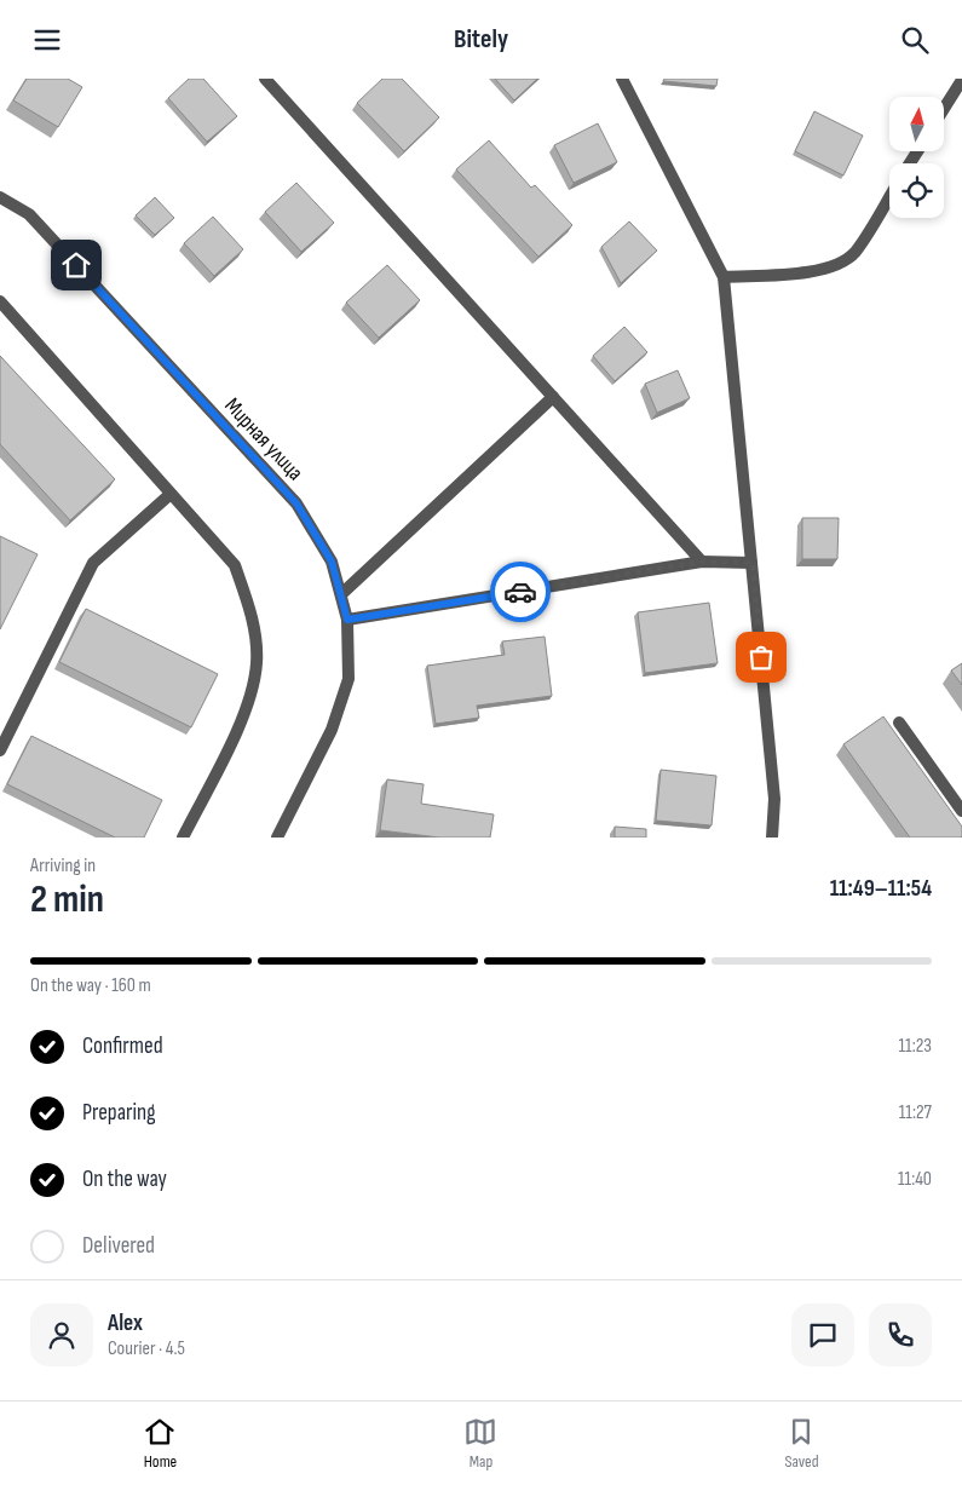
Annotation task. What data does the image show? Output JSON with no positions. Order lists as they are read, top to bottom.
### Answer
{
  "streets": {
    "street": ["Мирная улица"]
  },
  "north": "top",
  "page": {
    "header": "Bitely",
    "heading": ["2 min", "Arriving in", "11:49–11:54"],
    "panel": ["Alex", "Courier · 4.5"],
    "bar": "On the way · 160 m",
    "list": [
      ["Confirmed", "11:23"],
      ["Preparing", "11:27"],
      ["On the way", "11:40"],
      "Delivered"
    ],
    "tabs": ["Home", "Map", "Saved"]
  }
}
